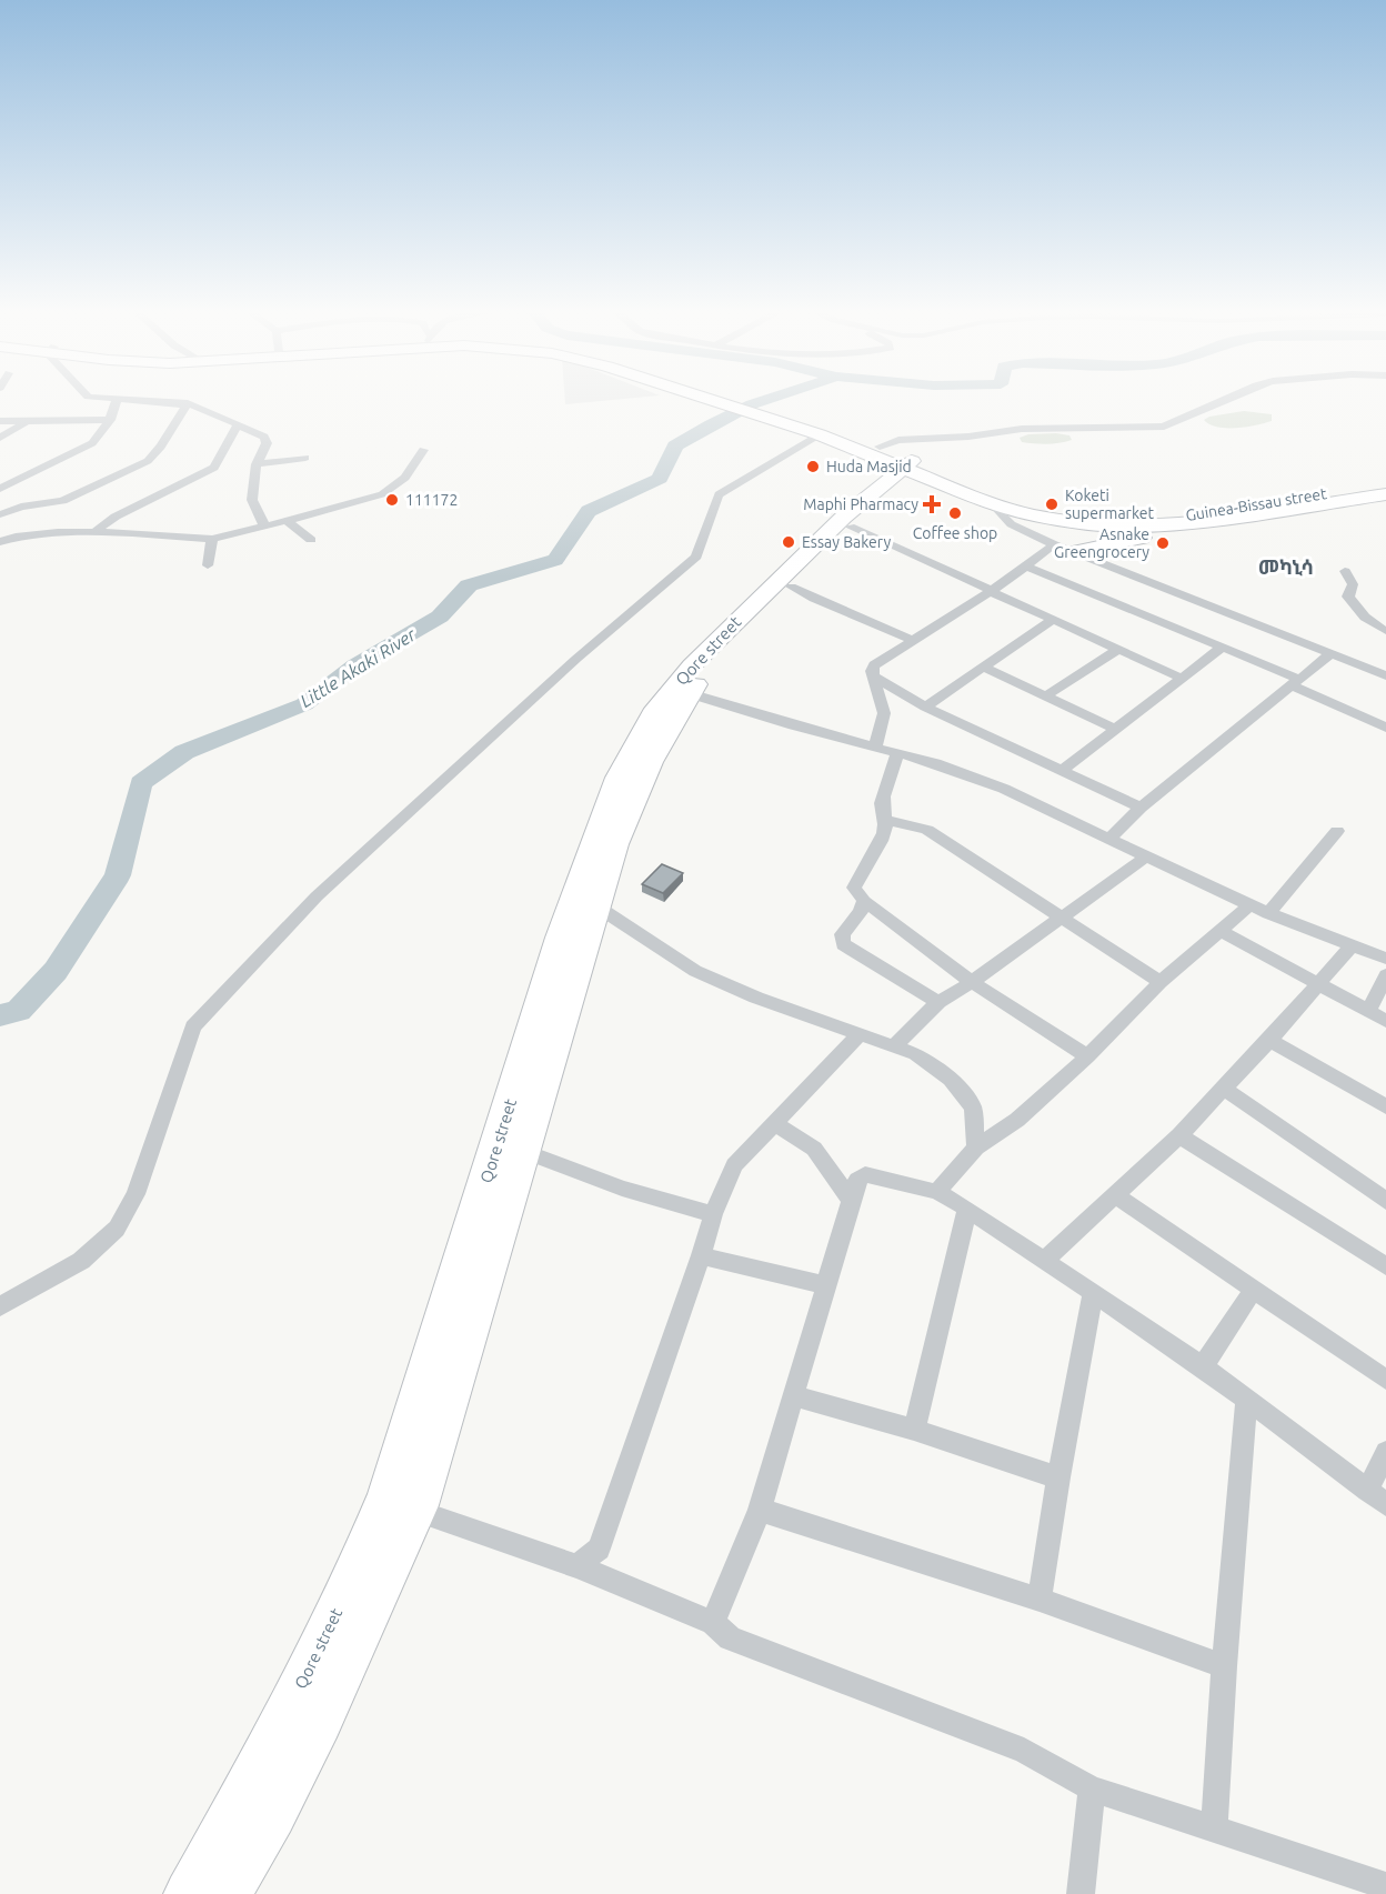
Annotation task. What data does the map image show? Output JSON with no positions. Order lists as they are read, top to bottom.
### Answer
{
  "streets": {
    "main road": ["Guinea-Bissau street", "Qore street"]
  },
  "crossings": [
    ["Guinea-Bissau street", "Qore street"]
  ],
  "districts": ["መካኒሳ"],
  "water": ["Little Akaki River"],
  "places": {
    "other": [
      "Huda Masjid",
      "111172",
      "Koketi supermarket",
      "Coffee shop",
      "Essay Bakery",
      "Asnake Greengrocery"
    ],
    "health": ["Maphi Pharmacy"]
  }
}
